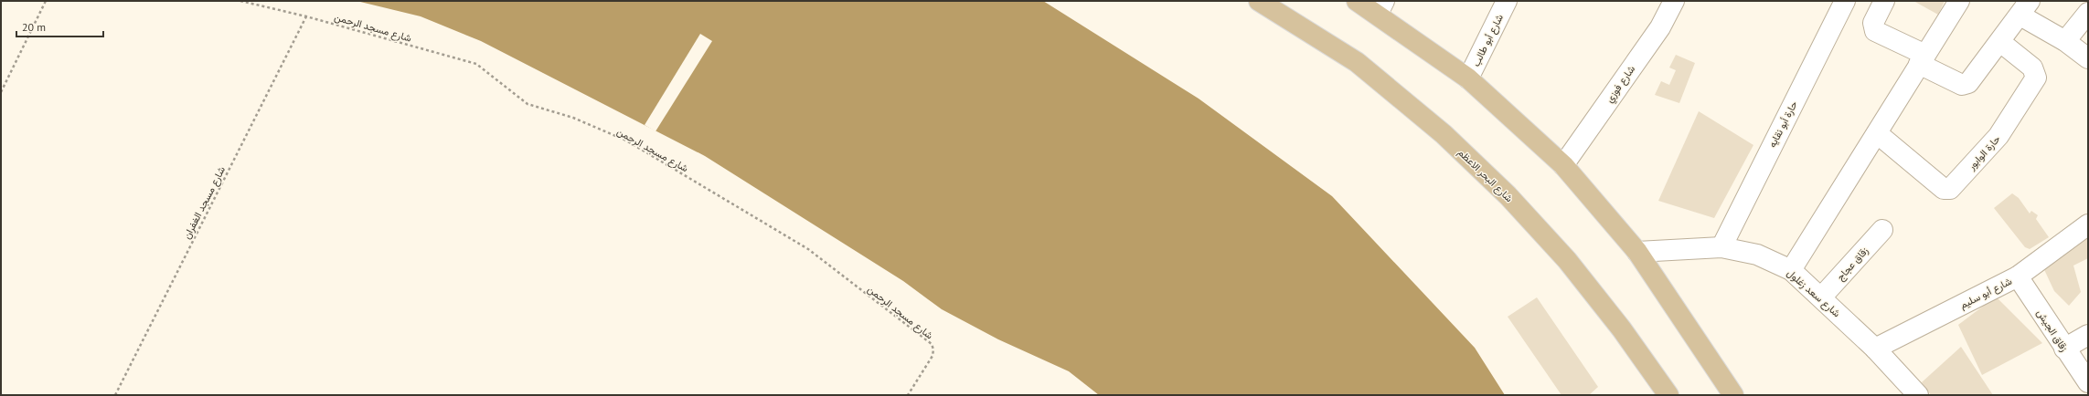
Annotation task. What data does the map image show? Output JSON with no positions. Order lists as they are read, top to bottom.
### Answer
{
  "streets": {
    "main road": ["شارع البحر الاعظم"],
    "street": [
      "شارع أبو طالب",
      "شارع فوزي",
      "حارة أبو نقايه",
      "حارة الوابور",
      "زقاق عجاج",
      "شارع سعد زغلول",
      "شارع أبو سليم",
      "زقاق الجيش"
    ],
    "path": ["شارع مسجد الرحمن", "شارع مسجد الغفران"]
  },
  "crossings": [
    ["شارع مسجد الرحمن", "شارع مسجد الغفران"],
    ["حارة أبو نقايه", "شارع سعد زغلول"],
    ["زقاق عجاج", "شارع سعد زغلول"],
    ["شارع سعد زغلول", "شارع أبو سليم"],
    ["شارع أبو سليم", "زقاق الجيش"]
  ],
  "scale_bar": "20 m"
}
